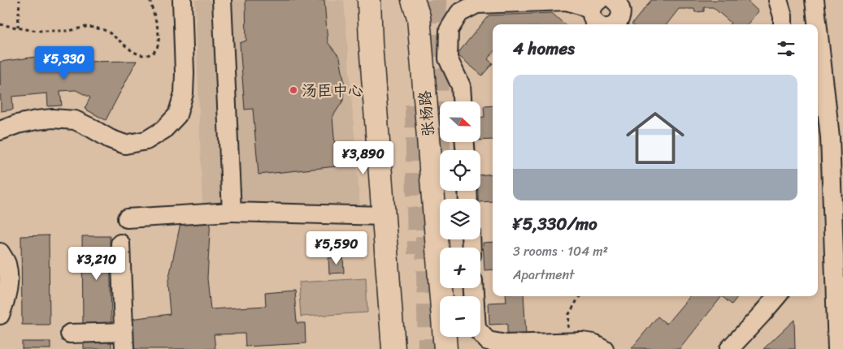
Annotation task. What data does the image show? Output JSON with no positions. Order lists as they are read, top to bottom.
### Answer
{
  "streets": {
    "main road": ["张杨路"]
  },
  "places": ["汤臣中心"],
  "north": "right",
  "page": {
    "heading": "4 homes",
    "price": [
      "¥5,330",
      "¥3,890",
      "¥5,590",
      "¥3,210"
    ],
    "list": [
      {
        "name": "¥5,330/mo",
        "note": "3 rooms · 104 m² · Apartment"
      }
    ],
    "map_buttons": ["+", "−"]
  }
}
